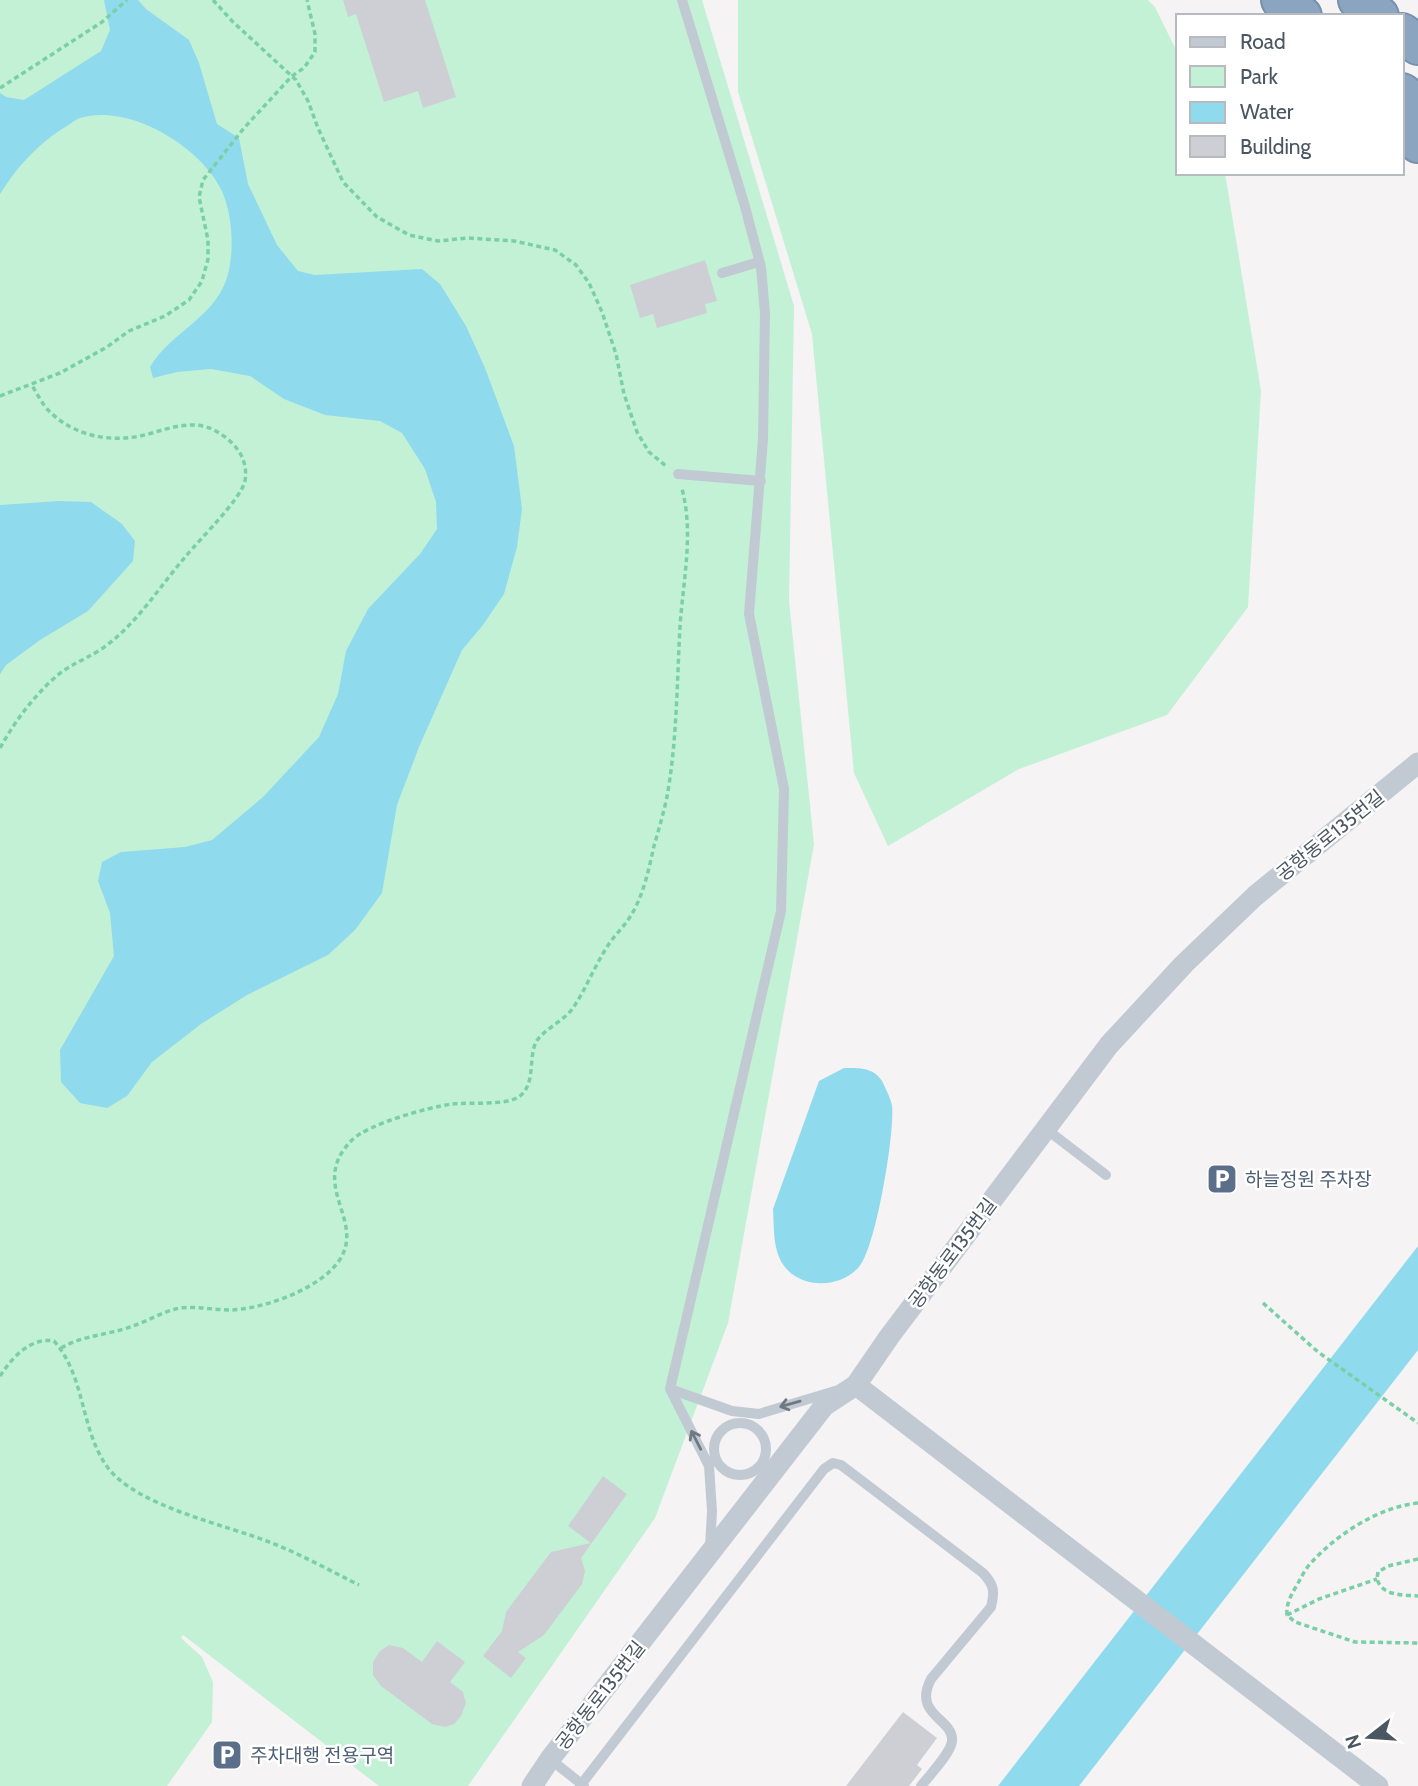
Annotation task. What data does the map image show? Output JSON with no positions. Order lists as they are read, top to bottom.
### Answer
{
  "streets": {
    "street": ["공항동로135번길"]
  },
  "places": {
    "parking": ["하늘정원 주차장", "주차대행 전용구역"]
  },
  "legend": [
    "Road",
    "Park",
    "Water",
    "Building"
  ],
  "north": "left"
}
